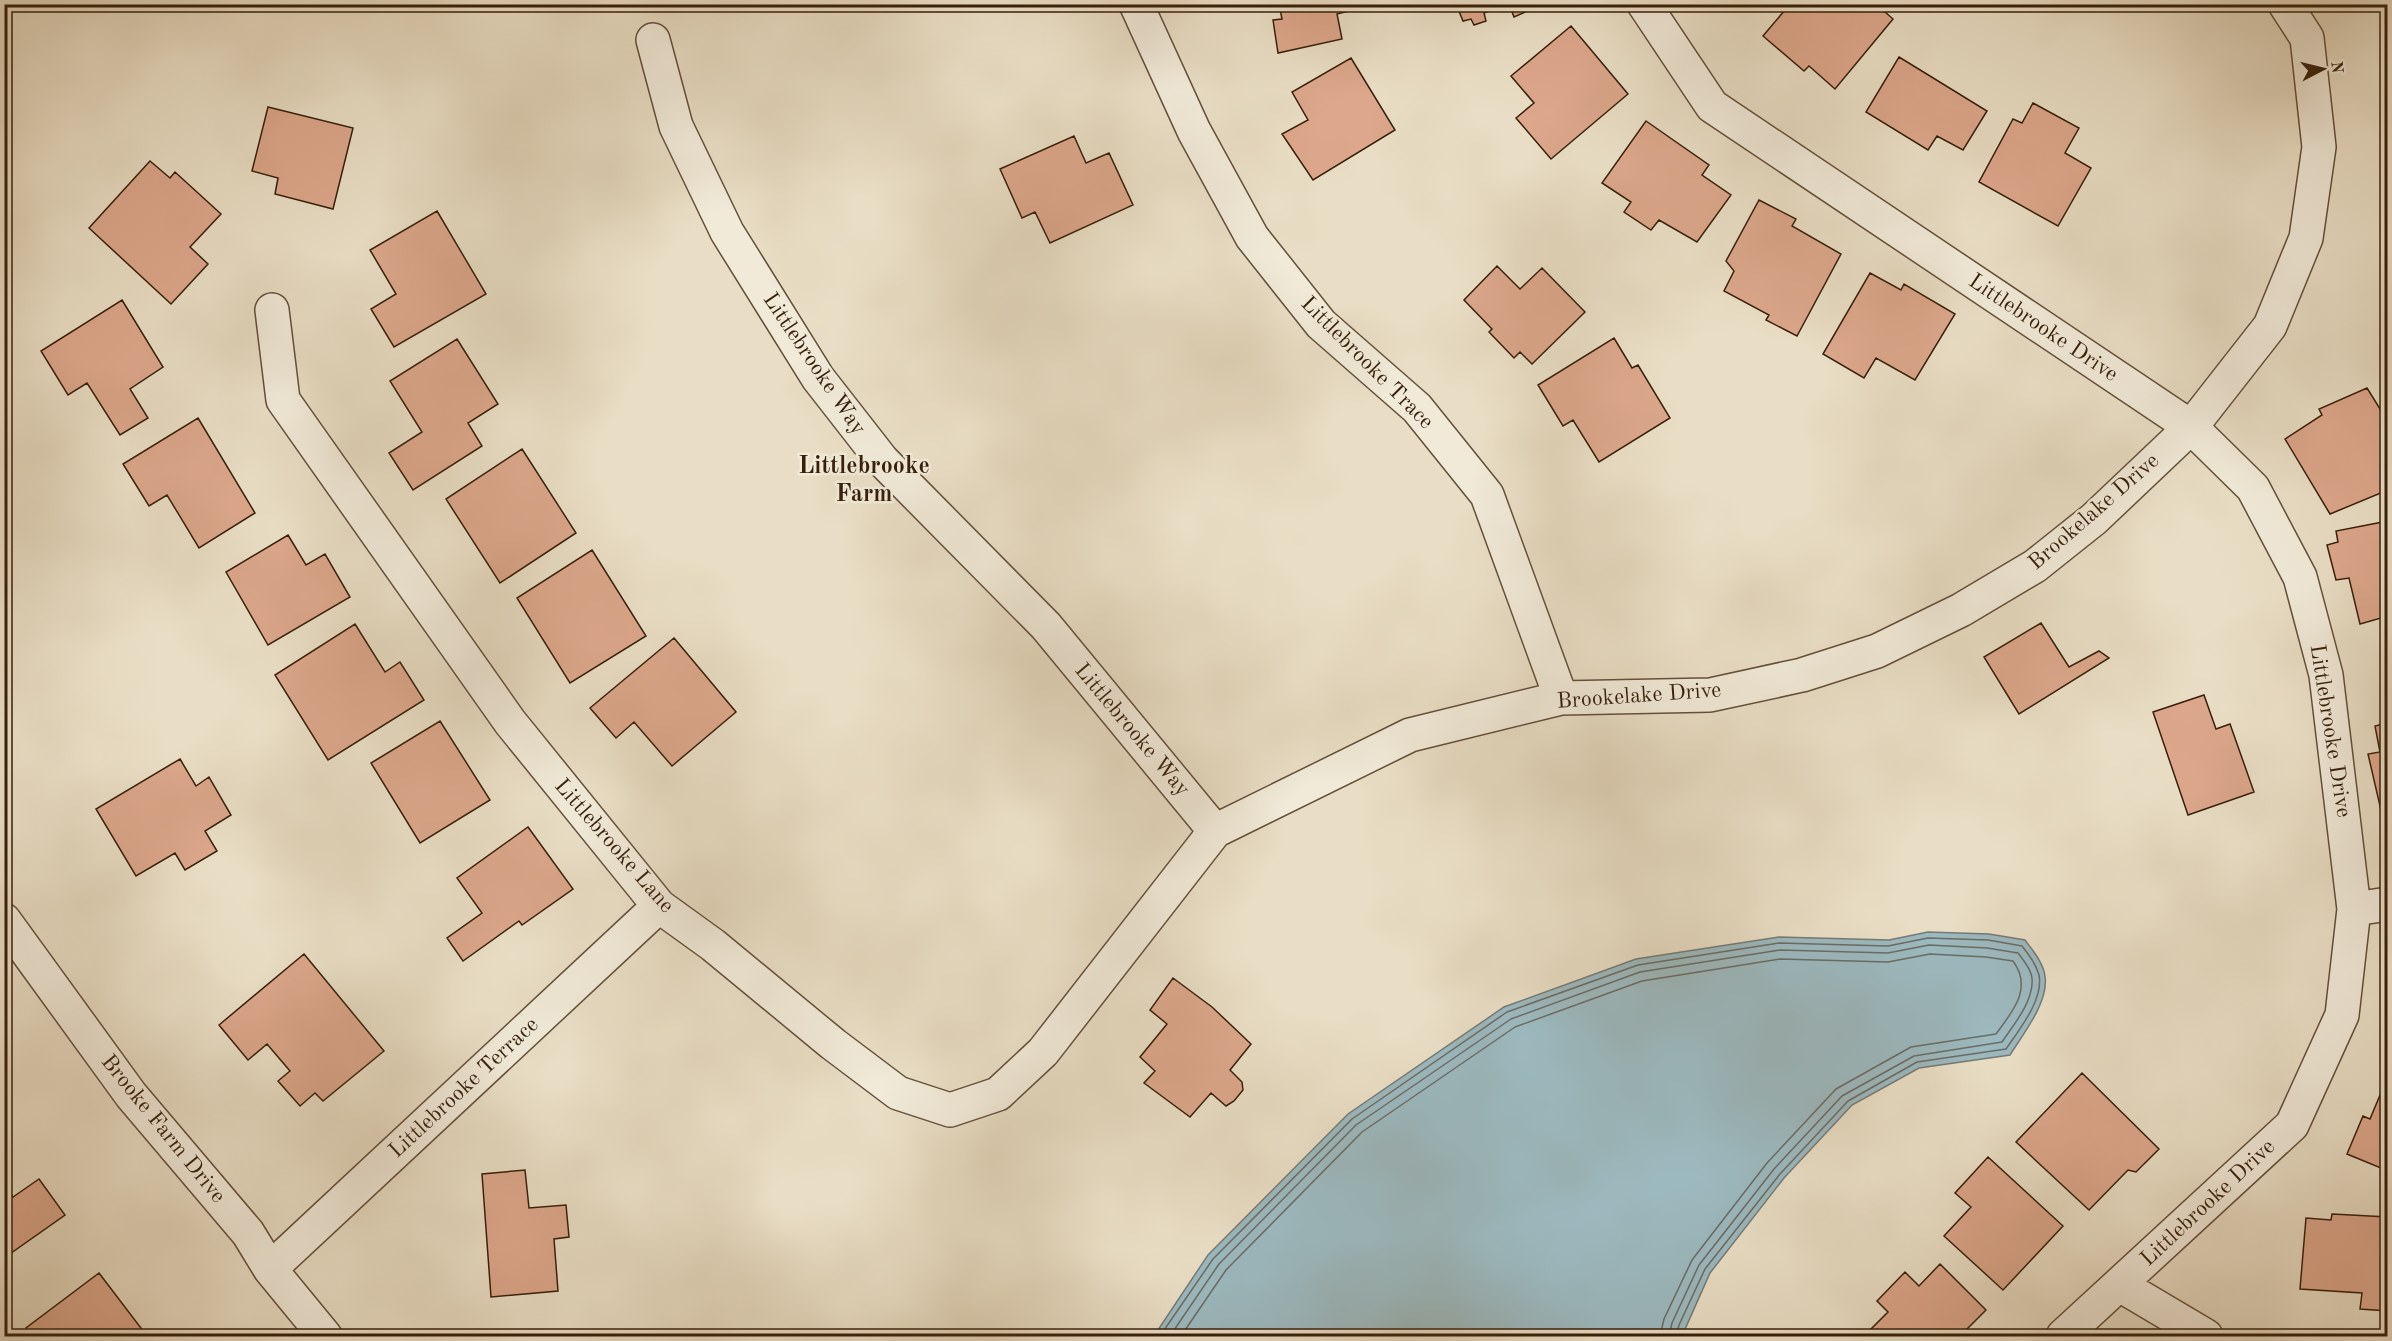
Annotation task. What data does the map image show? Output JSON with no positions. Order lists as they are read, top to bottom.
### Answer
{
  "streets": {
    "street": [
      "Littlebrooke Drive",
      "Littlebrooke Trace",
      "Littlebrooke Way",
      "Brookelake Drive",
      "Littlebrooke Lane",
      "Littlebrooke Terrace",
      "Brooke Farm Drive"
    ]
  },
  "crossings": [
    ["Littlebrooke Drive", "Brookelake Drive"],
    ["Littlebrooke Trace", "Brookelake Drive"],
    ["Littlebrooke Way", "Brookelake Drive"],
    ["Brookelake Drive", "Littlebrooke Lane"],
    ["Littlebrooke Lane", "Littlebrooke Terrace"],
    ["Littlebrooke Terrace", "Brooke Farm Drive"]
  ],
  "districts": ["Littlebrooke Farm"],
  "north": "right"
}
